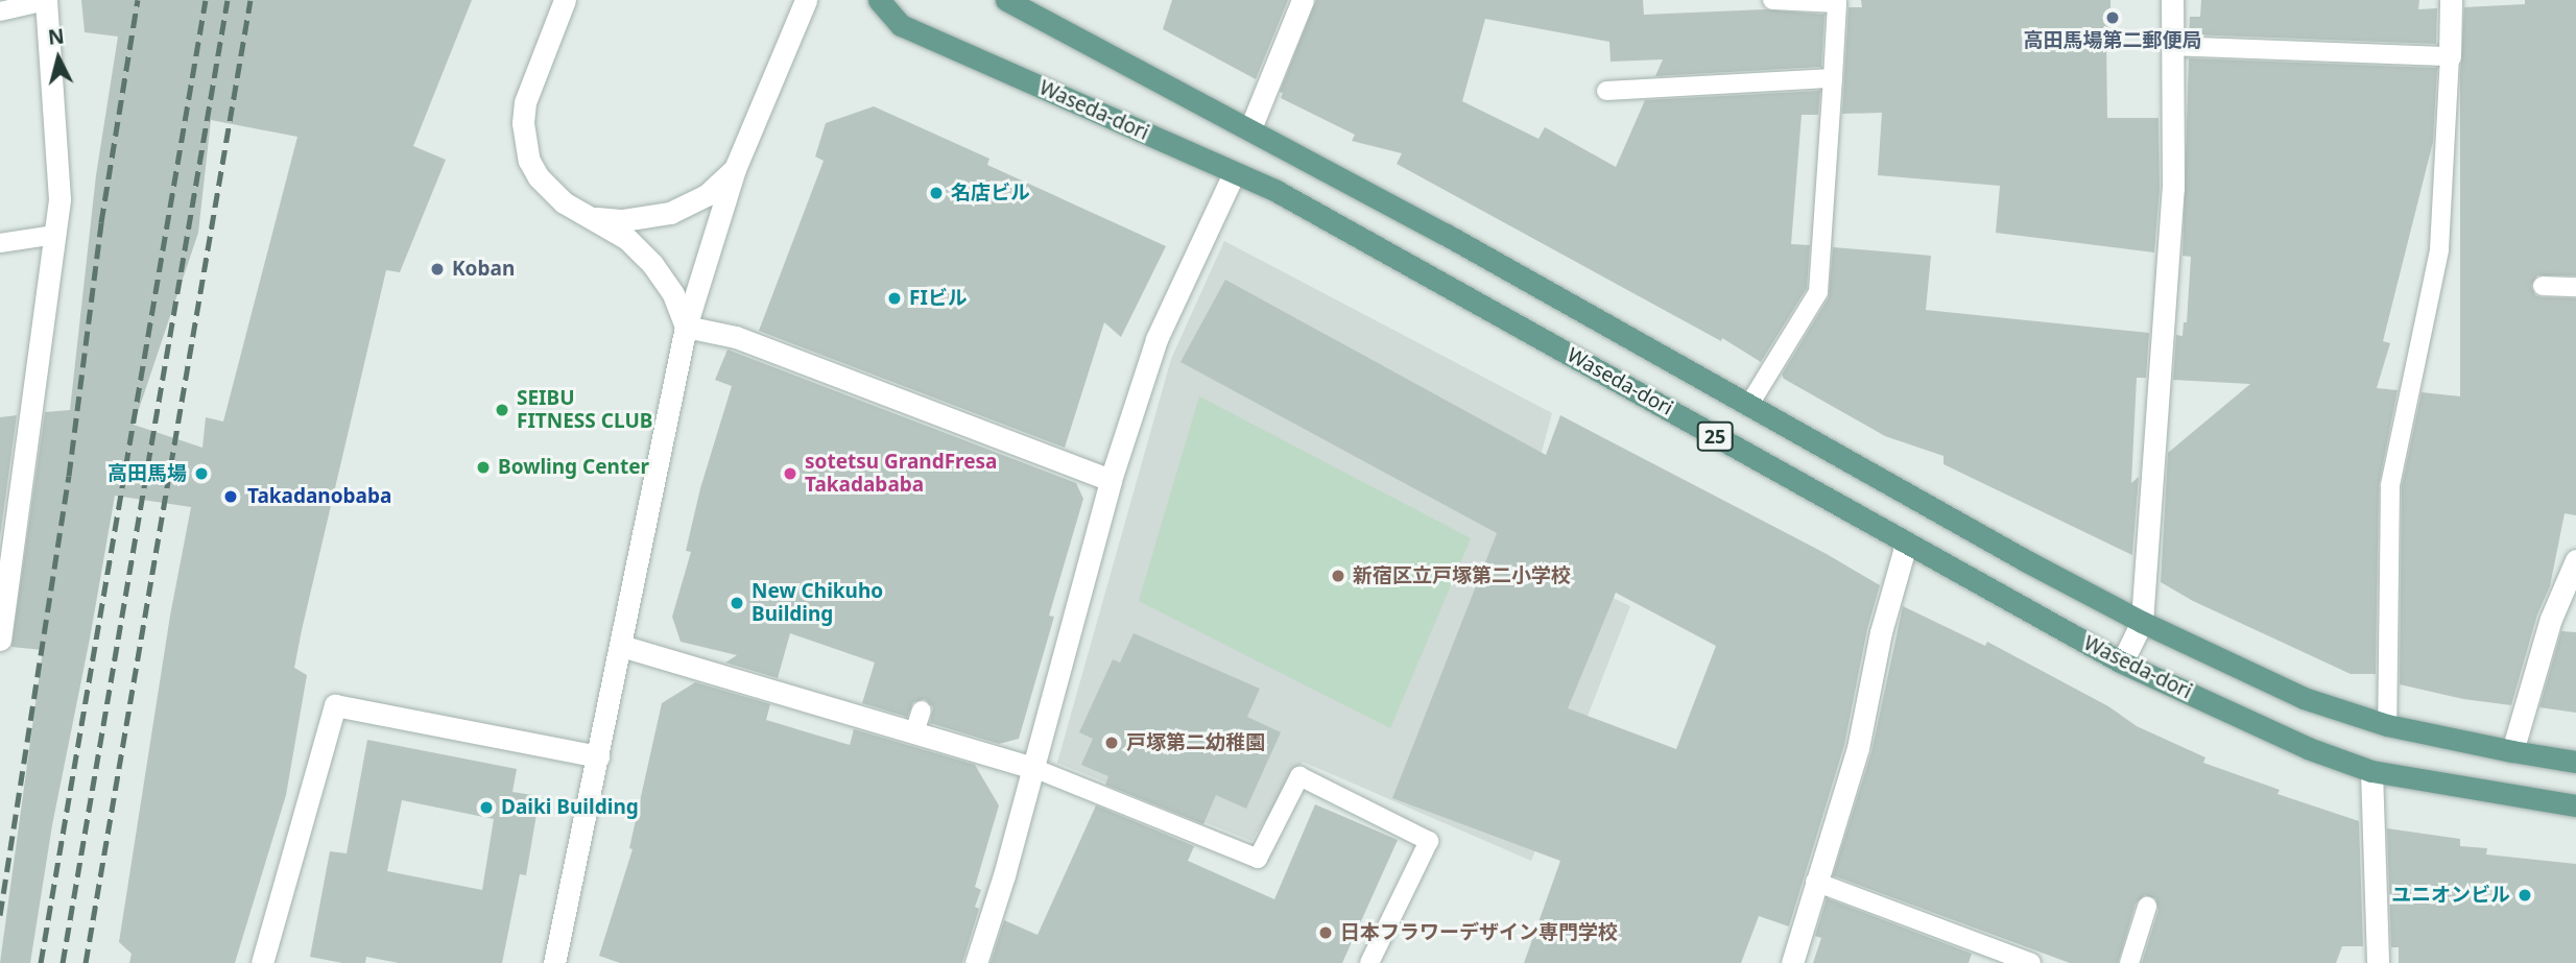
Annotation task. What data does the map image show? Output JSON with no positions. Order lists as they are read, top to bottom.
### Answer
{
  "streets": {
    "main road": ["Waseda-dori", "25"]
  },
  "places": [
    "高田馬場第二郵便局",
    "名店ビル",
    "Koban",
    "FIビル",
    "SEIBU FITNESS CLUB",
    "Bowling Center",
    "高田馬場",
    "sotetsu GrandFresa Takadababa",
    "Takadanobaba",
    "新宿区立戸塚第二小学校",
    "New Chikuho Building",
    "戸塚第二幼稚園",
    "Daiki Building",
    "ユニオンビル",
    "日本フラワーデザイン専門学校"
  ],
  "north": "top"
}
